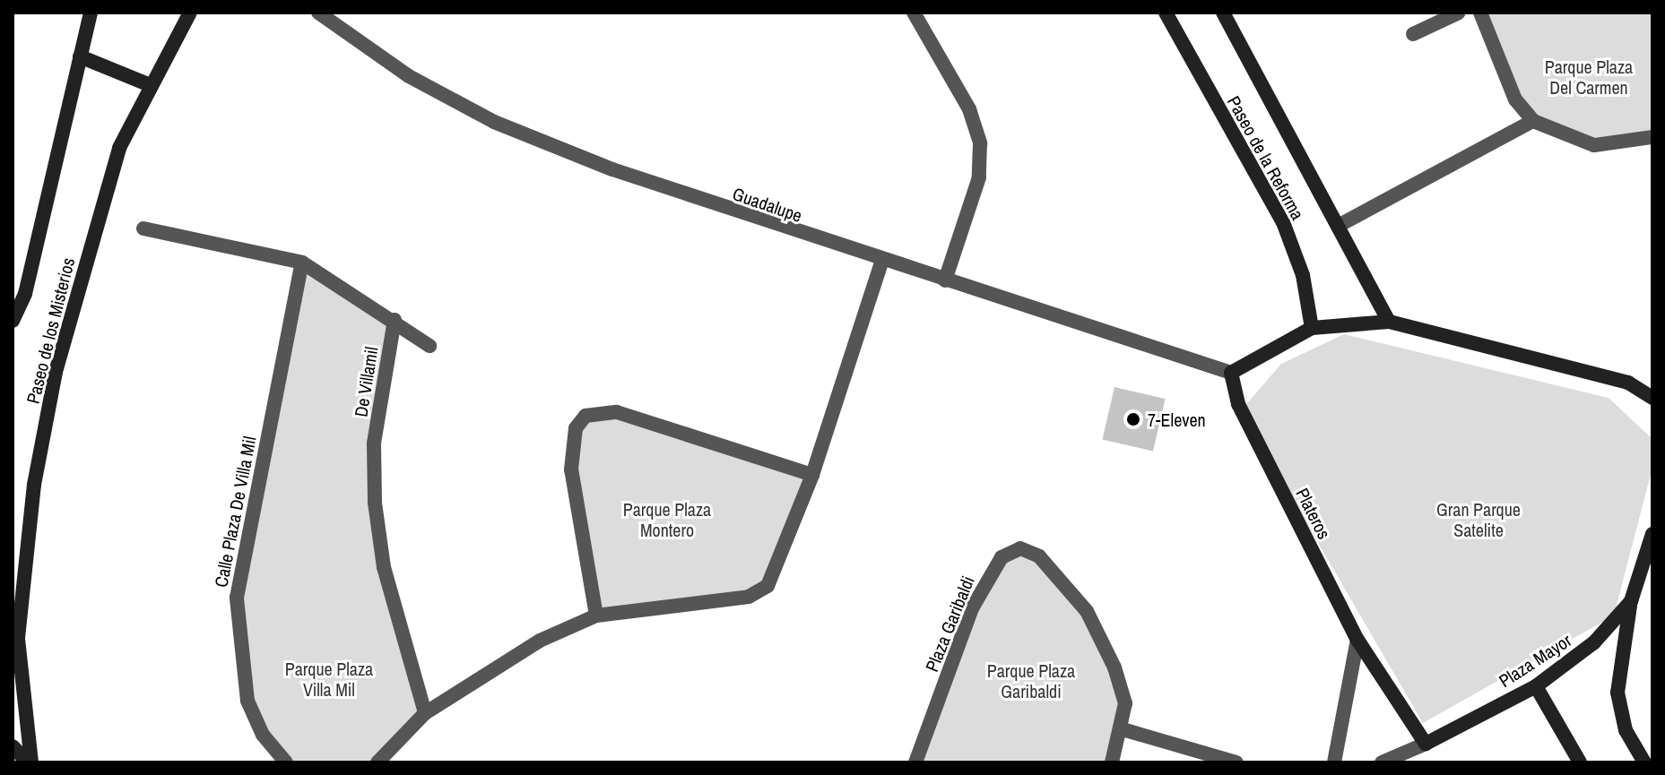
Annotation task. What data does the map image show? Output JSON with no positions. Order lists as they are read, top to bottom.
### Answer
{
  "streets": {
    "street": [
      "Paseo de la Reforma",
      "Guadalupe",
      "Paseo de los Misterios",
      "De Villamil",
      "Calle Plaza De Villa Mil",
      "Plateros",
      "Plaza Garibaldi",
      "Plaza Mayor"
    ]
  },
  "crossings": [
    ["Guadalupe", "Plateros"],
    ["Plateros", "Plaza Mayor"]
  ],
  "parks": [
    "Parque Plaza Del Carmen",
    "Parque Plaza Montero",
    "Gran Parque Satelite",
    "Parque Plaza Villa Mil",
    "Parque Plaza Garibaldi"
  ],
  "places": ["7-Eleven"]
}
